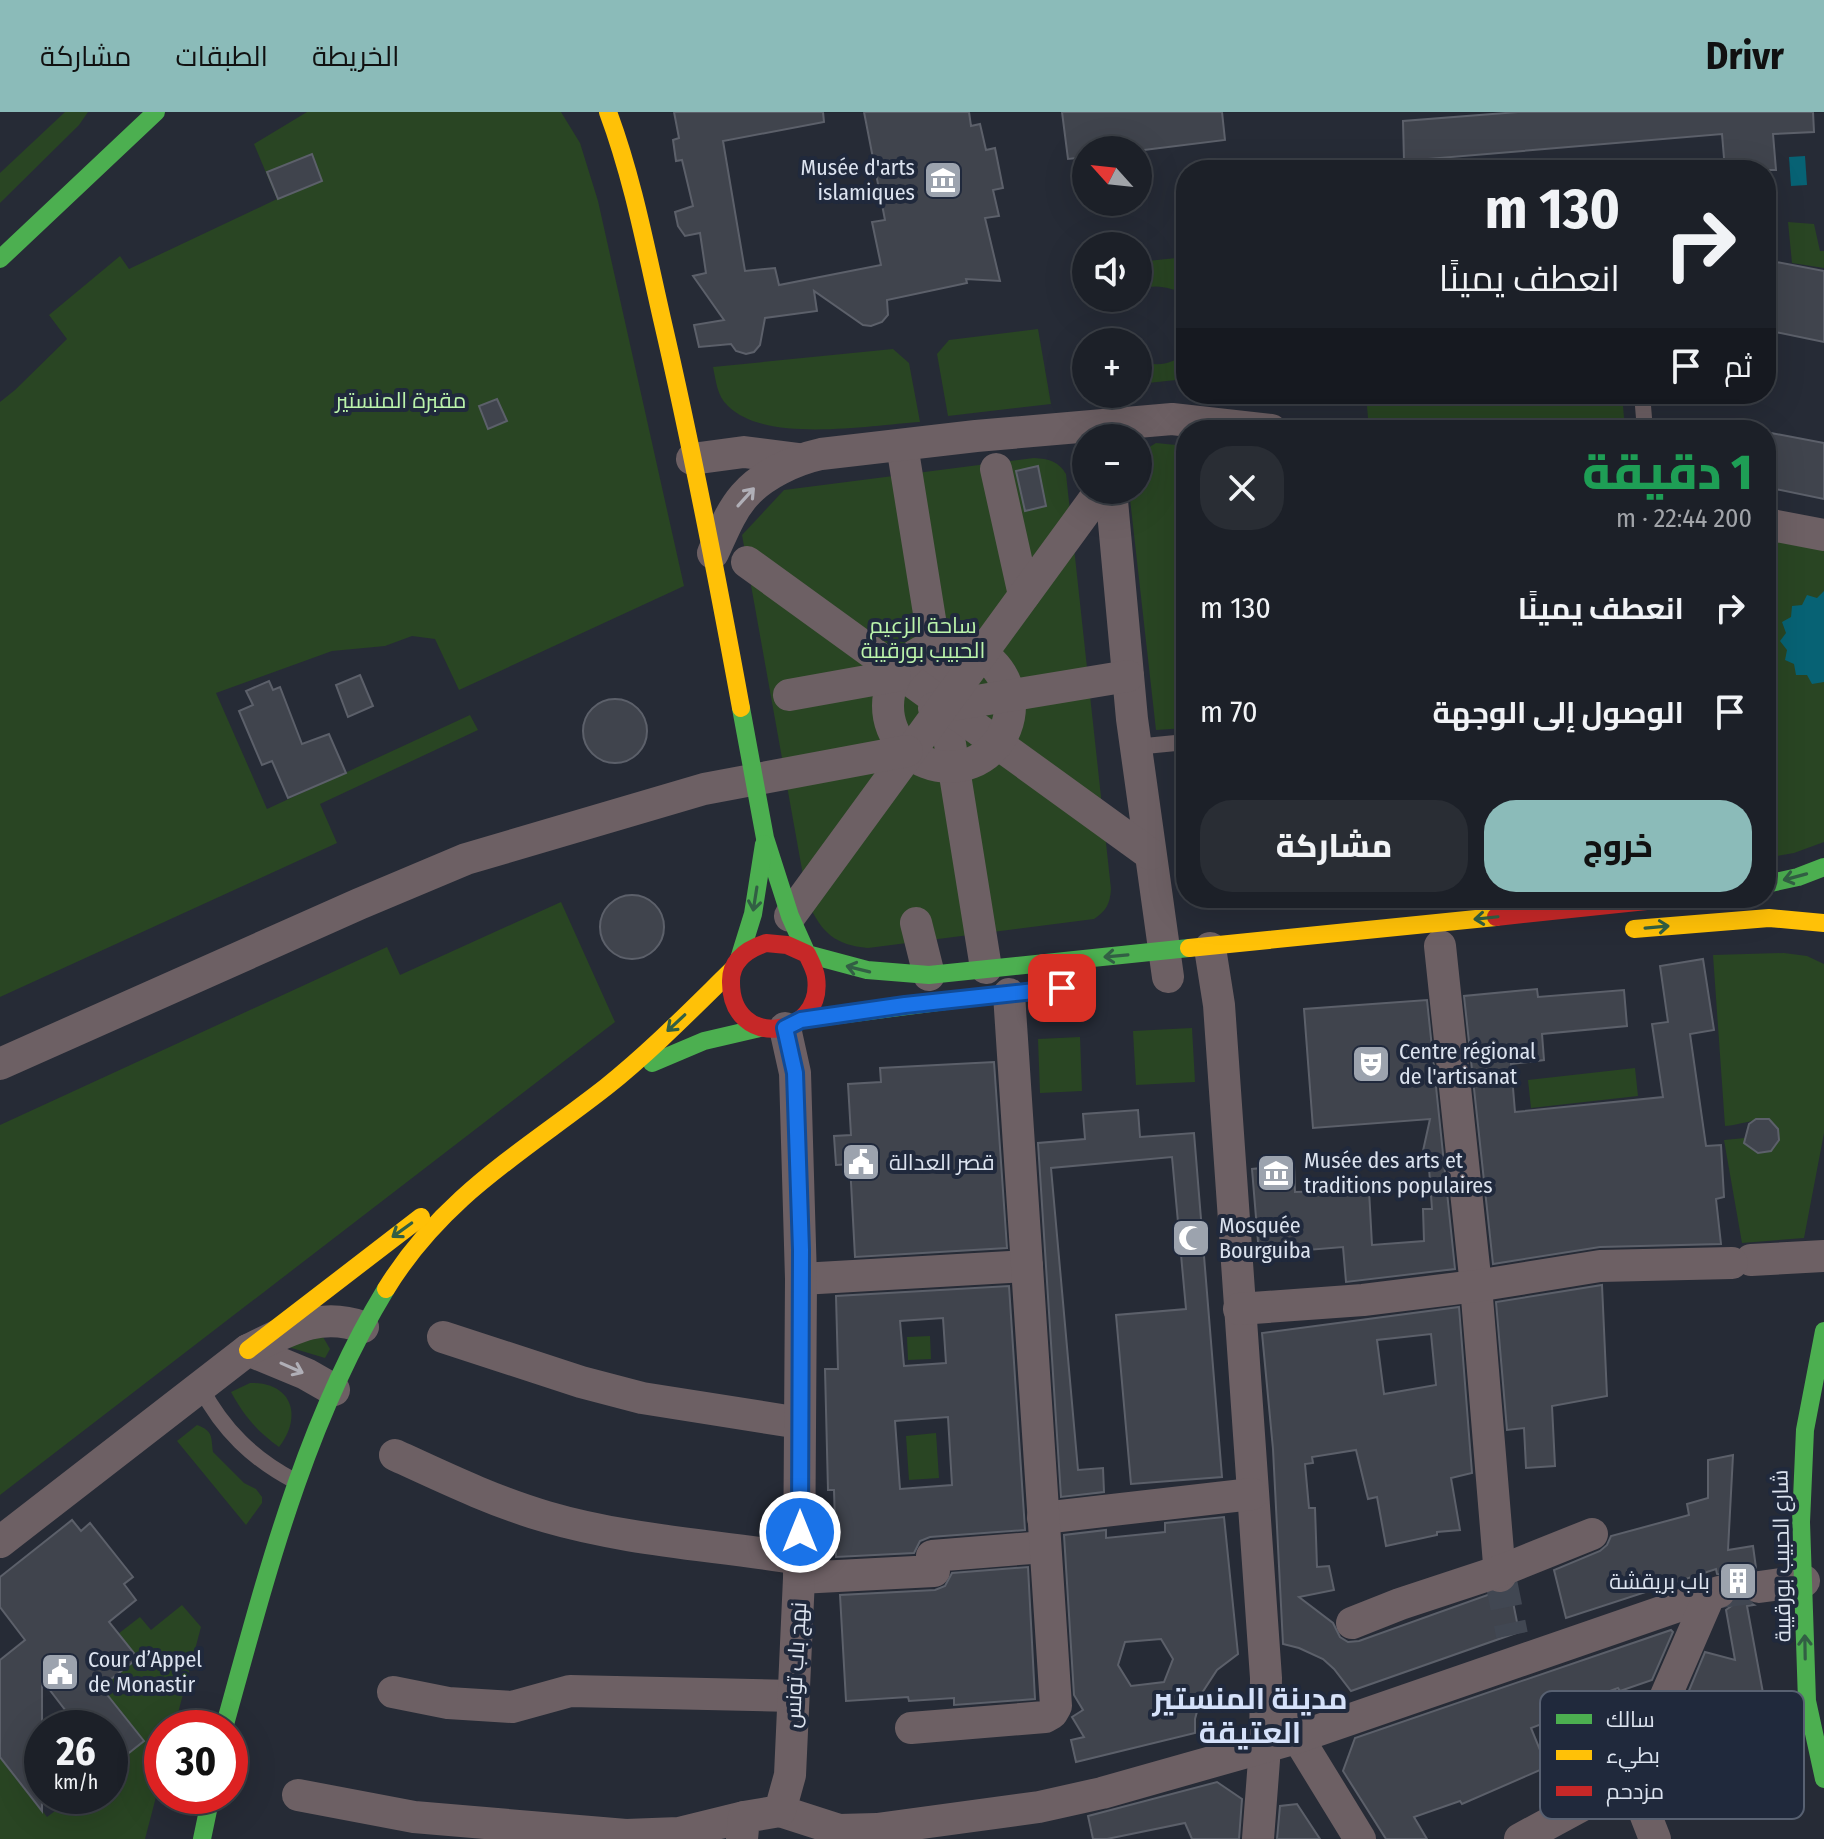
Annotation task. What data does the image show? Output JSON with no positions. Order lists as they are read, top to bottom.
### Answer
{
  "streets": {
    "main road": ["شارع الحبيب بورقيبة"],
    "street": ["نهج باب تونس"]
  },
  "districts": ["مدينة المنستير العتيقة"],
  "parks": ["مقبرة المنستير", "ساحة الزعيم الحبيب بورقيبة"],
  "places": {
    "museum": ["Musée d'arts islamiques", "Musée des arts et traditions populaires"],
    "theatre": ["Centre régional de l'artisanat"],
    "public building": ["قصر العدالة", "Cour d’Appel de Monastir"],
    "mosque": ["Mosquée Bourguiba"],
    "building": ["باب بريقشة"]
  },
  "legend": ["سالك", "بطيء", "مزدحم"],
  "north": "top left",
  "page": {
    "header": "Drivr",
    "nav": ["الخريطة", "الطبقات", "مشاركة"],
    "map_buttons": ["+", "−"],
    "turn": ["130 m", "انعطف يمينًا"],
    "then": "ثم",
    "heading": ["1 دقيقة", "200 m · 22:44"],
    "list": [
      {
        "name": "انعطف يمينًا",
        "value": "130 m"
      },
      {
        "name": "الوصول إلى الوجهة",
        "value": "70 m"
      }
    ],
    "buttons": ["خروج", "مشاركة"],
    "speed": "26 km/h",
    "limit": "30"
  }
}
